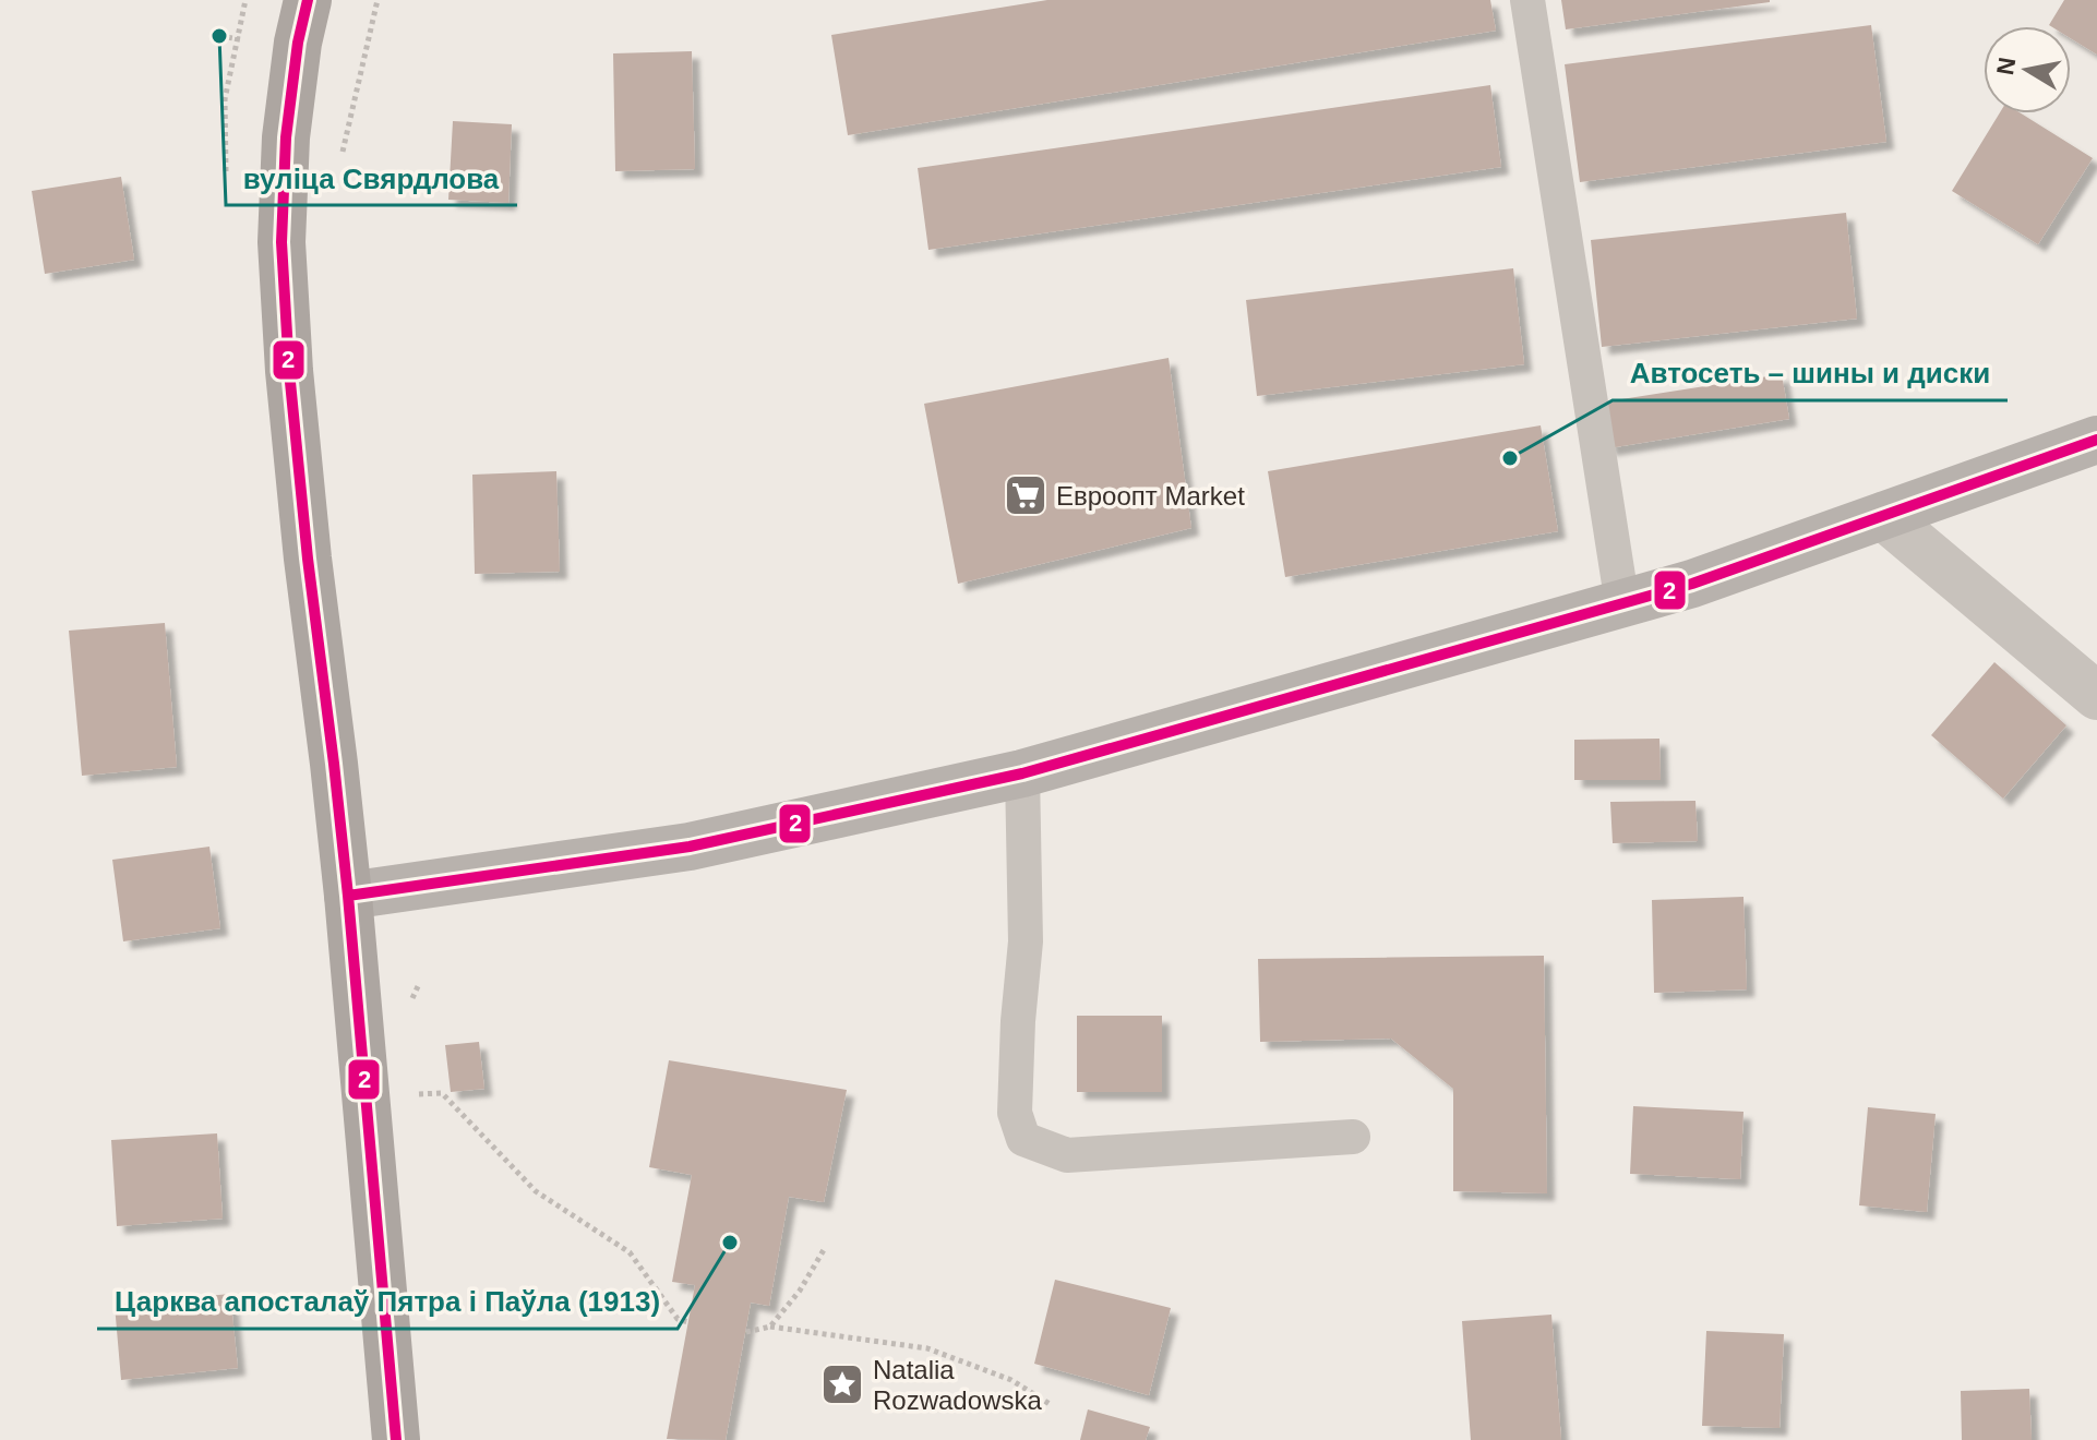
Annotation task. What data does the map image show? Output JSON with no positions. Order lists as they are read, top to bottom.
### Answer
{
  "places": {
    "other": ["вуліца Свярдлова", "Автосеть – шины и диски", "Царква апосталаў Пятра і Паўла (1913)"],
    "supermarket": ["Евроопт Market"],
    "place": ["Natalia Rozwadowska"]
  },
  "lines": ["transit line 2"],
  "north": "left"
}
